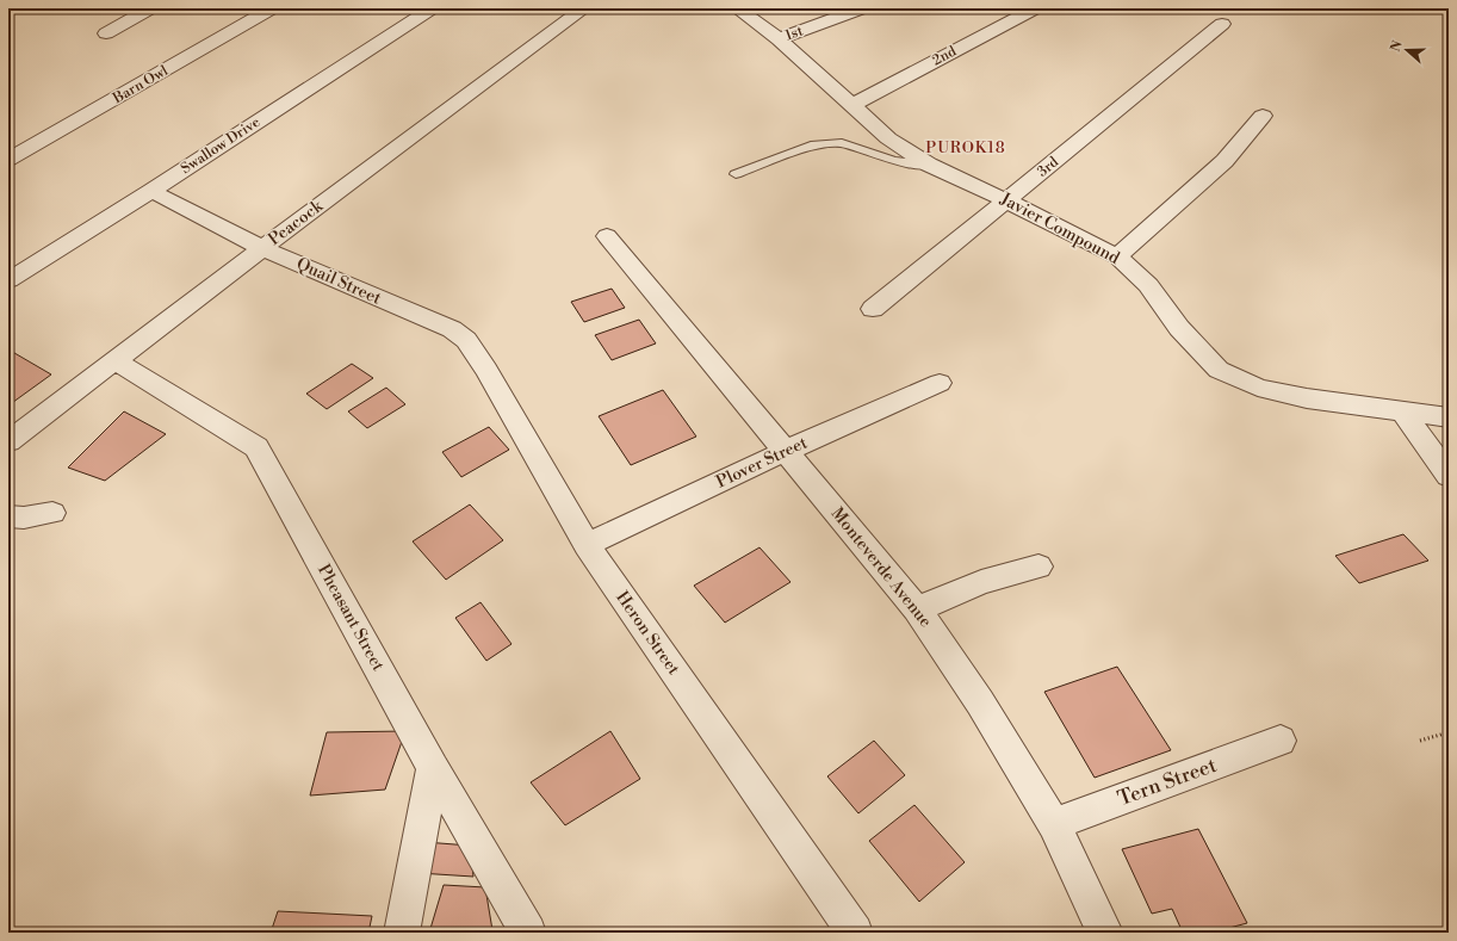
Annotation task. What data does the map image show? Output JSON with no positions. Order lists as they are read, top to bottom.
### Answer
{
  "streets": {
    "street": [
      "1st",
      "2nd",
      "Barn Owl",
      "Swallow Drive",
      "3rd",
      "Peacock",
      "Javier Compound",
      "Quail Street",
      "Plover Street",
      "Monteverde Avenue",
      "Pheasant Street",
      "Heron Street",
      "Tern Street"
    ]
  },
  "crossings": [
    ["1st", "Javier Compound"],
    ["2nd", "Javier Compound"],
    ["Swallow Drive", "Quail Street"],
    ["3rd", "Javier Compound"],
    ["Peacock", "Quail Street"],
    ["Peacock", "Pheasant Street"],
    ["Quail Street", "Heron Street"],
    ["Plover Street", "Monteverde Avenue"],
    ["Plover Street", "Heron Street"],
    ["Monteverde Avenue", "Tern Street"]
  ],
  "districts": ["PUROK18"],
  "north": "left"
}
